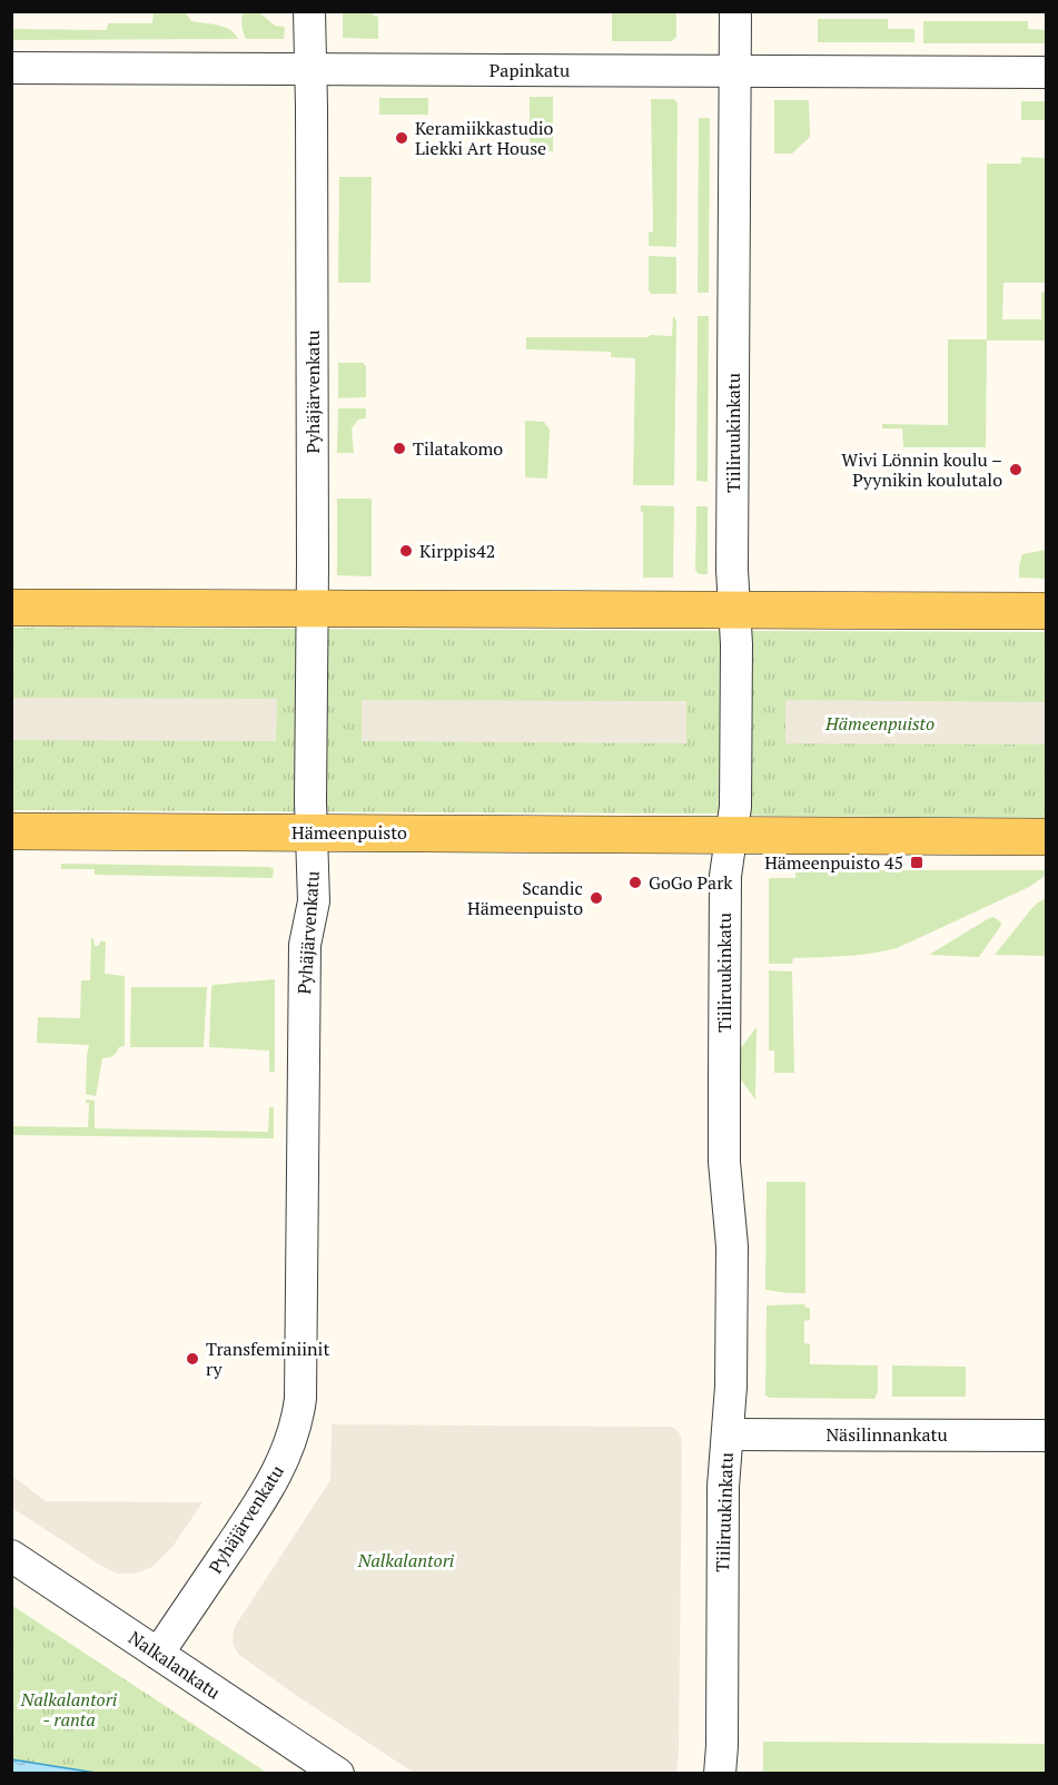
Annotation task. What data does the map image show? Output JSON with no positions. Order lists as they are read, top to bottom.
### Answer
{
  "streets": {
    "main road": ["Hämeenpuisto"],
    "street": [
      "Papinkatu",
      "Pyhäjärvenkatu",
      "Tiiliruukinkatu",
      "Näsilinnankatu",
      "Nalkalankatu"
    ]
  },
  "crossings": [
    ["Papinkatu", "Pyhäjärvenkatu"],
    ["Papinkatu", "Tiiliruukinkatu"],
    ["Pyhäjärvenkatu", "Hämeenpuisto"],
    ["Pyhäjärvenkatu", "Nalkalankatu"],
    ["Tiiliruukinkatu", "Hämeenpuisto"],
    ["Tiiliruukinkatu", "Näsilinnankatu"]
  ],
  "parks": ["Hämeenpuisto", "Nalkalantori", "Nalkalantori - ranta"],
  "places": {
    "other": [
      "Keramiikkastudio Liekki Art House",
      "Tilatakomo",
      "Wivi Lönnin koulu – Pyynikin koulutalo",
      "Kirppis42",
      "GoGo Park",
      "Scandic Hämeenpuisto",
      "Transfeminiinit ry"
    ],
    "transit": ["Hämeenpuisto 45"]
  }
}
